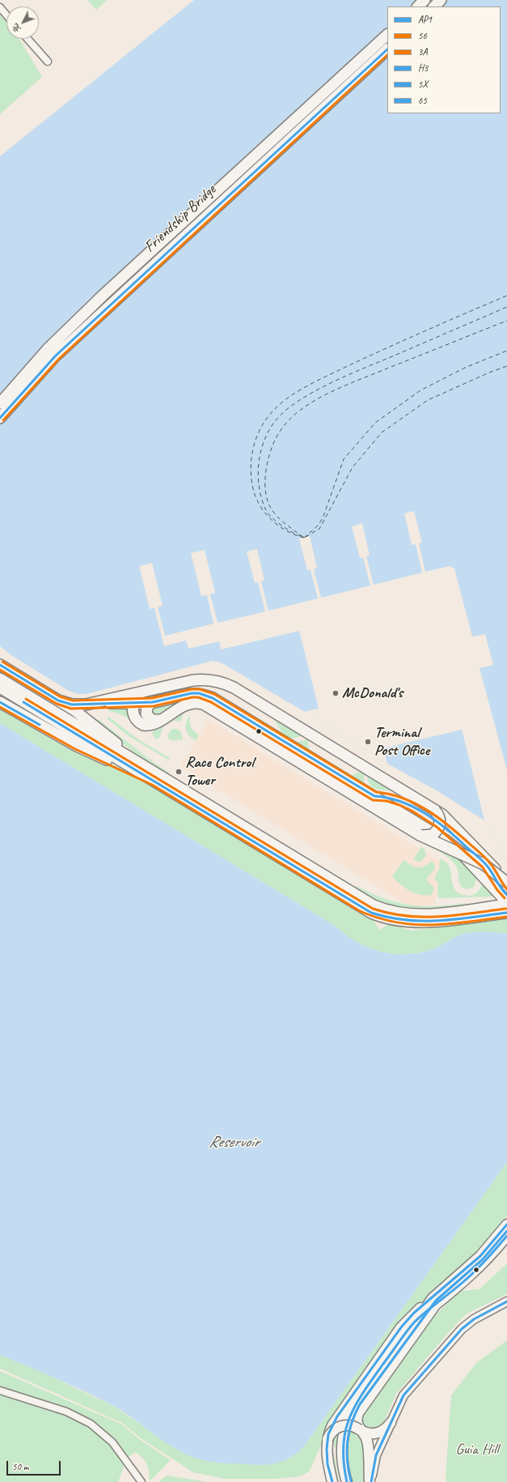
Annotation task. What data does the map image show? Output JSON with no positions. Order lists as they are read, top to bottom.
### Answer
{
  "streets": {
    "main road": ["Friendship Bridge"]
  },
  "water": ["Reservoir"],
  "parks": ["Guia Hill"],
  "places": ["McDonald's", "Terminal Post Office", "Race Control Tower"],
  "lines": [
    "transit line AP1",
    "transit line 56",
    "transit line 3A",
    "transit line H3",
    "transit line 5X",
    "transit line 65"
  ],
  "legend": [
    "AP1",
    "56",
    "3A",
    "H3",
    "5X",
    "65"
  ],
  "scale_bar": "50 m",
  "north": "bottom left"
}
